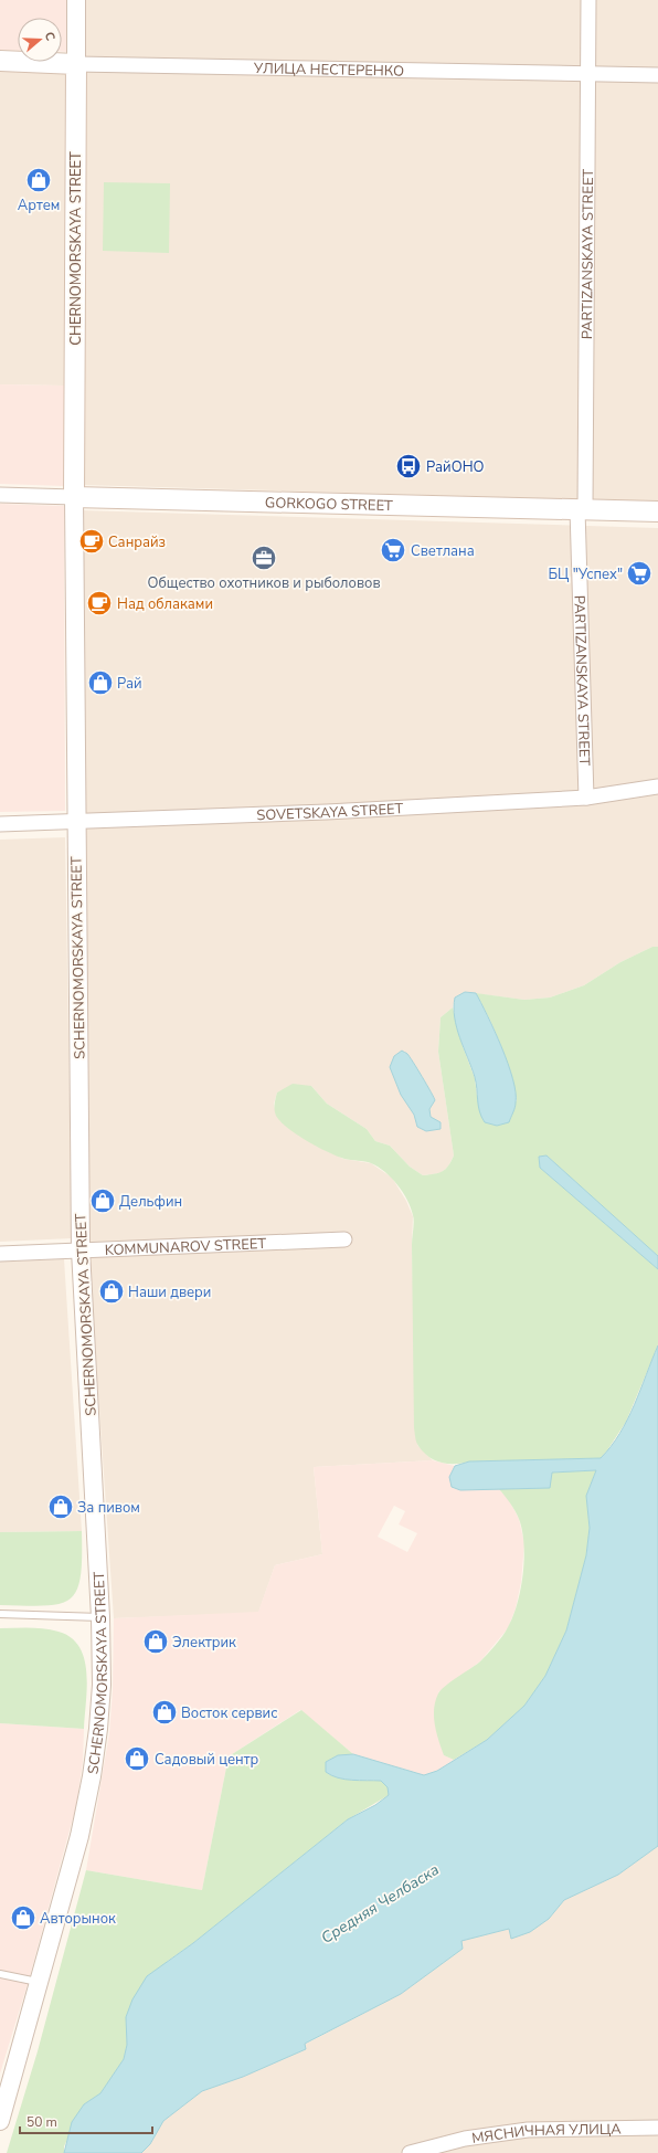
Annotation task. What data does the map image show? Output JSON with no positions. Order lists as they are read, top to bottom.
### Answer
{
  "streets": {
    "main road": ["УЛИЦА НЕСТЕРЕНКО", "CHERNOMORSKAYA STREET", "GORKOGO STREET"],
    "street": [
      "PARTIZANSKAYA STREET",
      "SOVETSKAYA STREET",
      "SСHERNOMORSKAYA STREET",
      "KOMMUNAROV STREET",
      "МЯСНИЧНАЯ УЛИЦА"
    ]
  },
  "crossings": [
    ["УЛИЦА НЕСТЕРЕНКО", "CHERNOMORSKAYA STREET"],
    ["УЛИЦА НЕСТЕРЕНКО", "PARTIZANSKAYA STREET"],
    ["CHERNOMORSKAYA STREET", "GORKOGO STREET"],
    ["CHERNOMORSKAYA STREET", "SСHERNOMORSKAYA STREET"],
    ["PARTIZANSKAYA STREET", "GORKOGO STREET"],
    ["PARTIZANSKAYA STREET", "SOVETSKAYA STREET"],
    ["GORKOGO STREET", "SСHERNOMORSKAYA STREET"],
    ["SOVETSKAYA STREET", "SСHERNOMORSKAYA STREET"],
    ["SСHERNOMORSKAYA STREET", "KOMMUNAROV STREET"]
  ],
  "water": ["Средняя Челбаска"],
  "places": {
    "shop": [
      "Артем",
      "Рай",
      "Дельфин",
      "Наши двери",
      "За пивом",
      "Электрик",
      "Восток сервис",
      "Садовый центр",
      "Авторынок"
    ],
    "bus stop": ["РайОНО"],
    "cafe": ["Санрайз", "Над облаками"],
    "supermarket": ["Светлана", "БЦ \"Успех\""],
    "office": ["Общество охотников и рыболовов"]
  },
  "scale_bar": "50 m",
  "north": "right"
}
